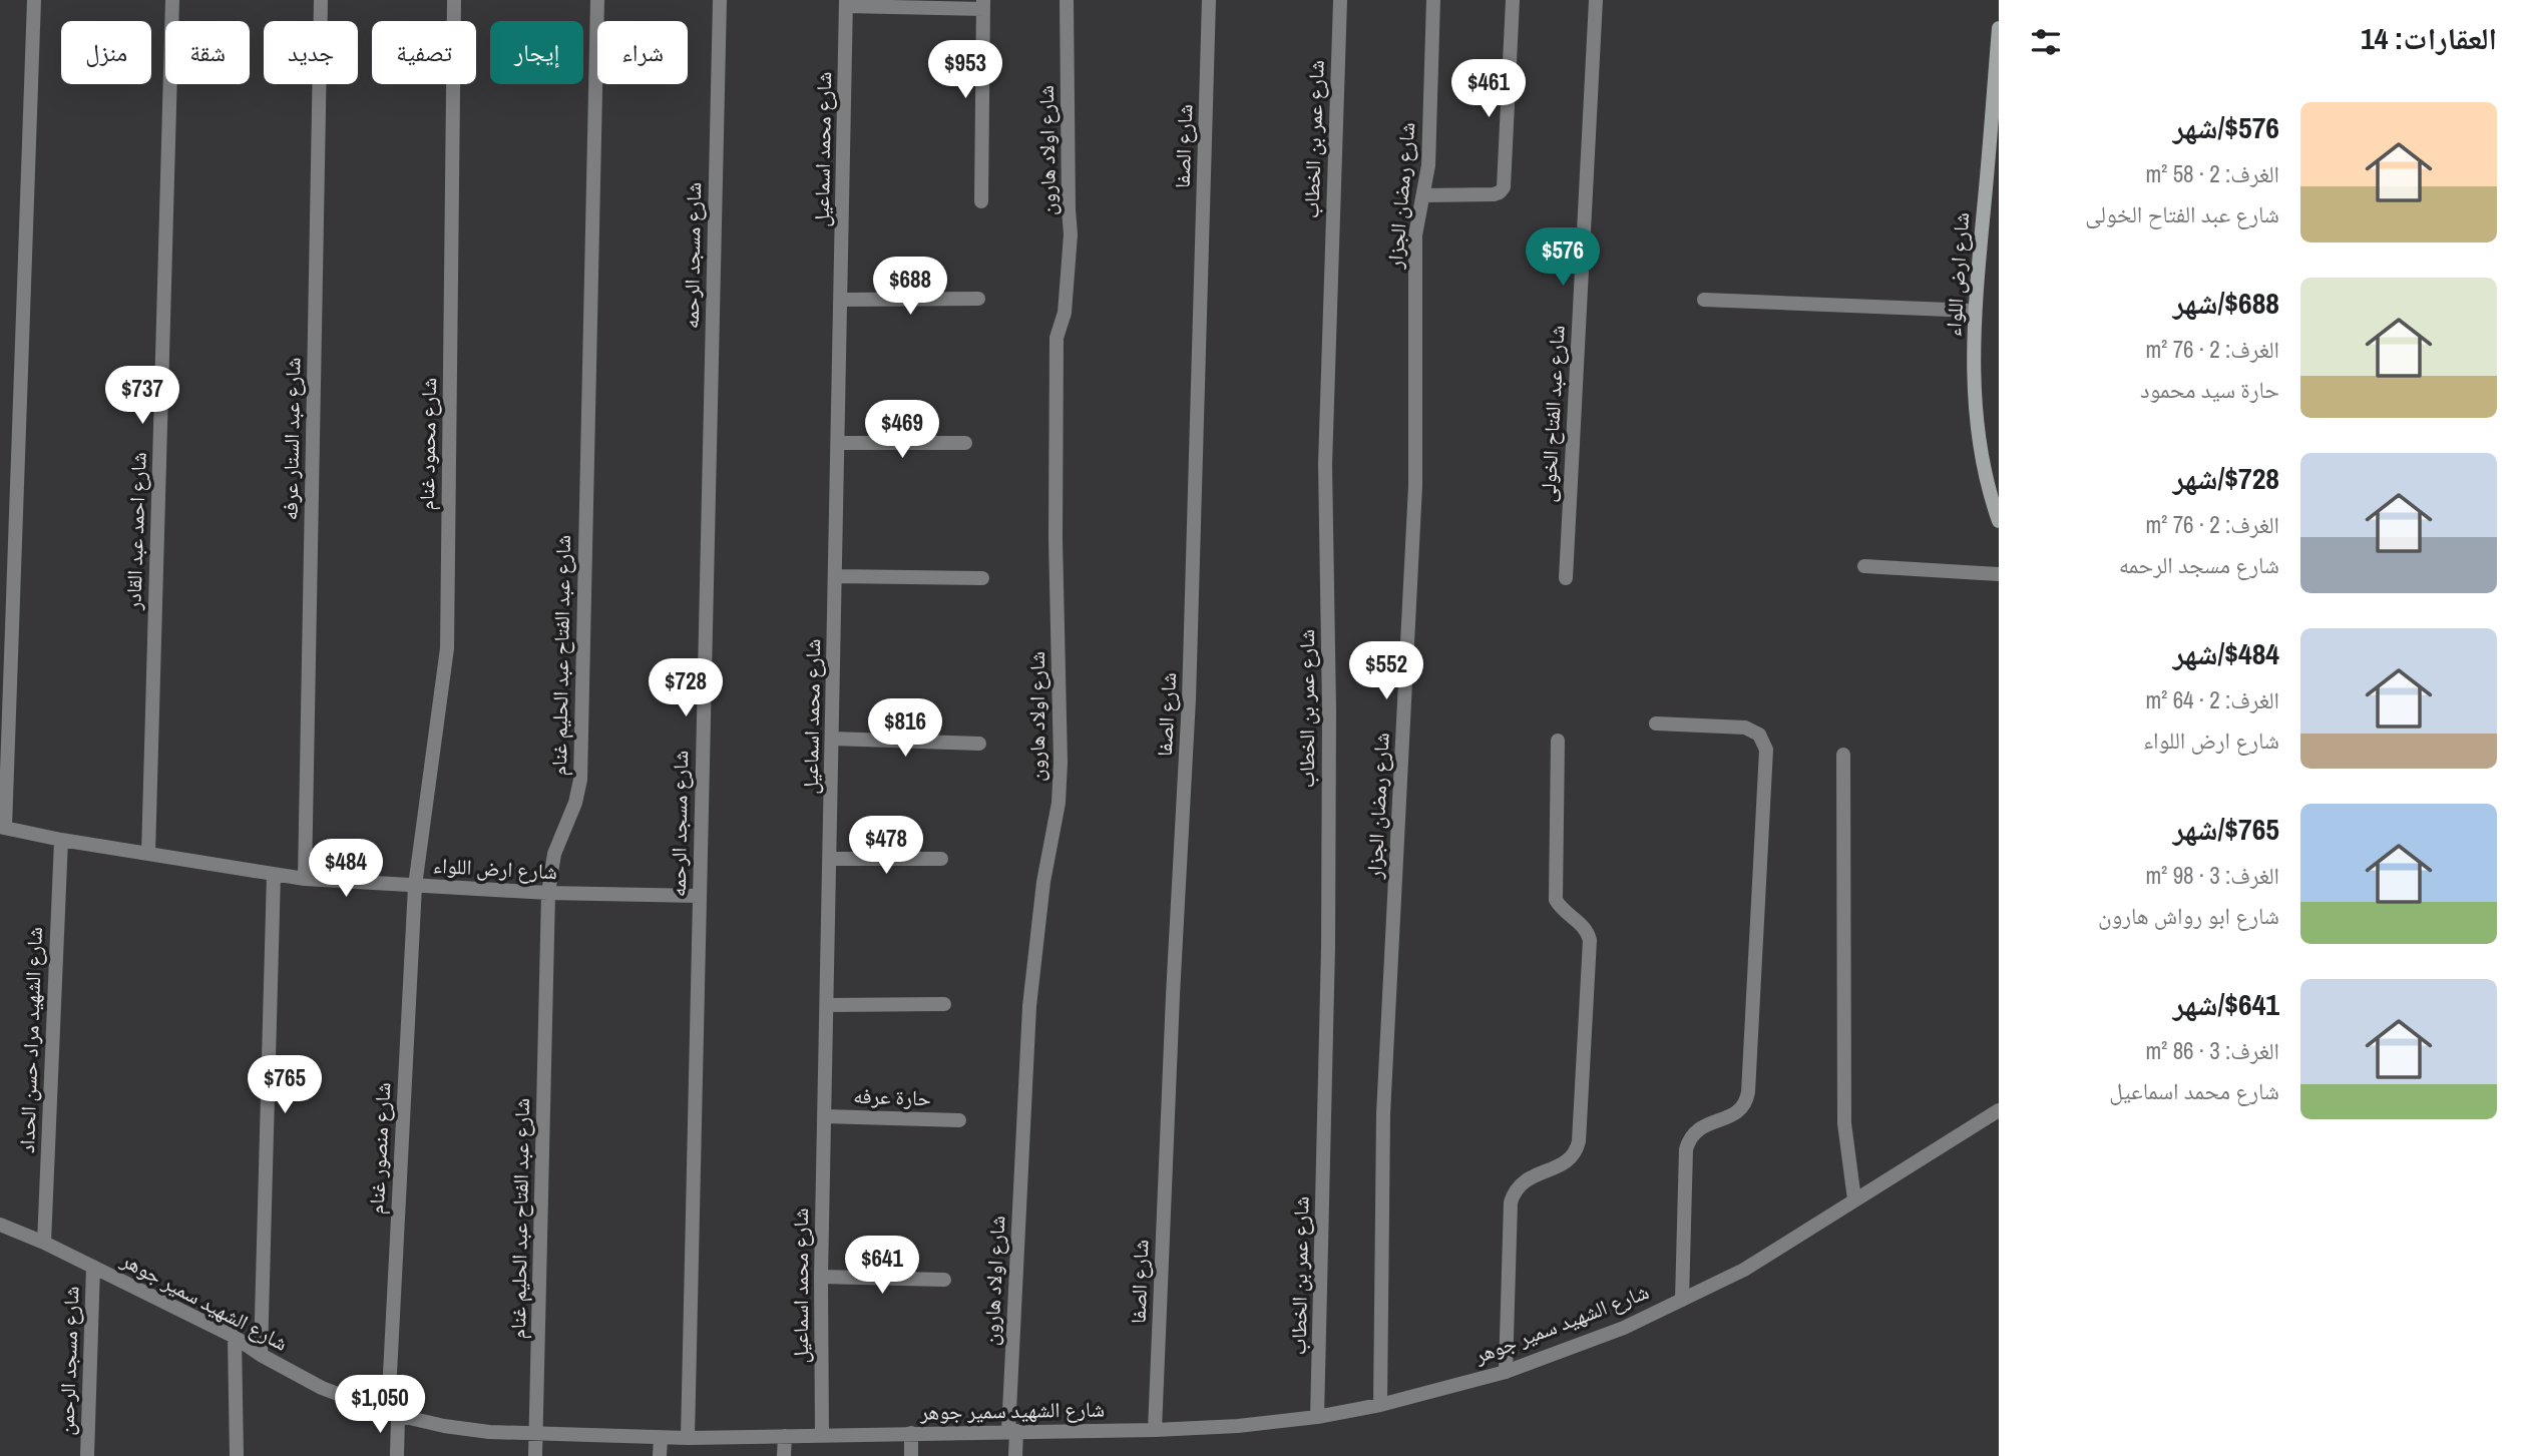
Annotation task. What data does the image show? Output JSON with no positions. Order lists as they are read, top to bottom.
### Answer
{
  "streets": {
    "street": [
      "شارع عمر بن الخطاب",
      "شارع الصفا",
      "شارع محمد اسماعيل",
      "شارع اولاد هارون",
      "شارع رمضان الجزار",
      "شارع مسجد الرحمه",
      "شارع ارض اللواء",
      "شارع عبد الفتاح الخولى",
      "شارع عبد الستار عرفه",
      "شارع محمود غنام",
      "شارع احمد عبد القادر",
      "شارع عبد الفتاح عبد الحليم غنام",
      "شارع الشهيد مراد حسن الحداد",
      "حارة عرفه",
      "شارع منصور غنام",
      "شارع الشهيد سمير جوهر",
      "شارع مسجد الرحمن"
    ]
  },
  "crossings": [
    ["شارع عمر بن الخطاب", "شارع الشهيد سمير جوهر"],
    ["شارع الصفا", "شارع الشهيد سمير جوهر"],
    ["شارع محمد اسماعيل", "حارة عرفه"],
    ["شارع محمد اسماعيل", "شارع الشهيد سمير جوهر"],
    ["شارع اولاد هارون", "شارع الشهيد سمير جوهر"],
    ["شارع رمضان الجزار", "شارع الشهيد سمير جوهر"],
    ["شارع مسجد الرحمه", "شارع ارض اللواء"],
    ["شارع مسجد الرحمه", "شارع الشهيد سمير جوهر"],
    ["شارع ارض اللواء", "شارع عبد الستار عرفه"],
    ["شارع ارض اللواء", "شارع محمود غنام"],
    ["شارع ارض اللواء", "شارع احمد عبد القادر"],
    ["شارع ارض اللواء", "شارع عبد الفتاح عبد الحليم غنام"],
    ["شارع ارض اللواء", "شارع الشهيد مراد حسن الحداد"],
    ["شارع ارض اللواء", "شارع منصور غنام"],
    ["شارع محمود غنام", "شارع منصور غنام"],
    ["شارع عبد الفتاح عبد الحليم غنام", "شارع الشهيد سمير جوهر"],
    ["شارع الشهيد مراد حسن الحداد", "شارع الشهيد سمير جوهر"],
    ["شارع منصور غنام", "شارع الشهيد سمير جوهر"],
    ["شارع الشهيد سمير جوهر", "شارع مسجد الرحمن"]
  ],
  "page": {
    "heading": "العقارات: 14",
    "chip": [
      "شراء",
      "إيجار",
      "تصفية",
      "جديد",
      "شقة",
      "منزل"
    ],
    "price": [
      "$953",
      "$461",
      "$576",
      "$688",
      "$737",
      "$469",
      "$552",
      "$728",
      "$816",
      "$478",
      "$484",
      "$765",
      "$641",
      "$1,050"
    ],
    "list": [
      {
        "name": "$576/شهر",
        "note": "الغرف: 2 · 58 m² · شارع عبد الفتاح الخولى"
      },
      {
        "name": "$688/شهر",
        "note": "الغرف: 2 · 76 m² · حارة سيد محمود"
      },
      {
        "name": "$728/شهر",
        "note": "الغرف: 2 · 76 m² · شارع مسجد الرحمه"
      },
      {
        "name": "$484/شهر",
        "note": "الغرف: 2 · 64 m² · شارع ارض اللواء"
      },
      {
        "name": "$765/شهر",
        "note": "الغرف: 3 · 98 m² · شارع ابو رواش هارون"
      },
      {
        "name": "$641/شهر",
        "note": "الغرف: 3 · 86 m² · شارع محمد اسماعيل"
      }
    ]
  }
}
